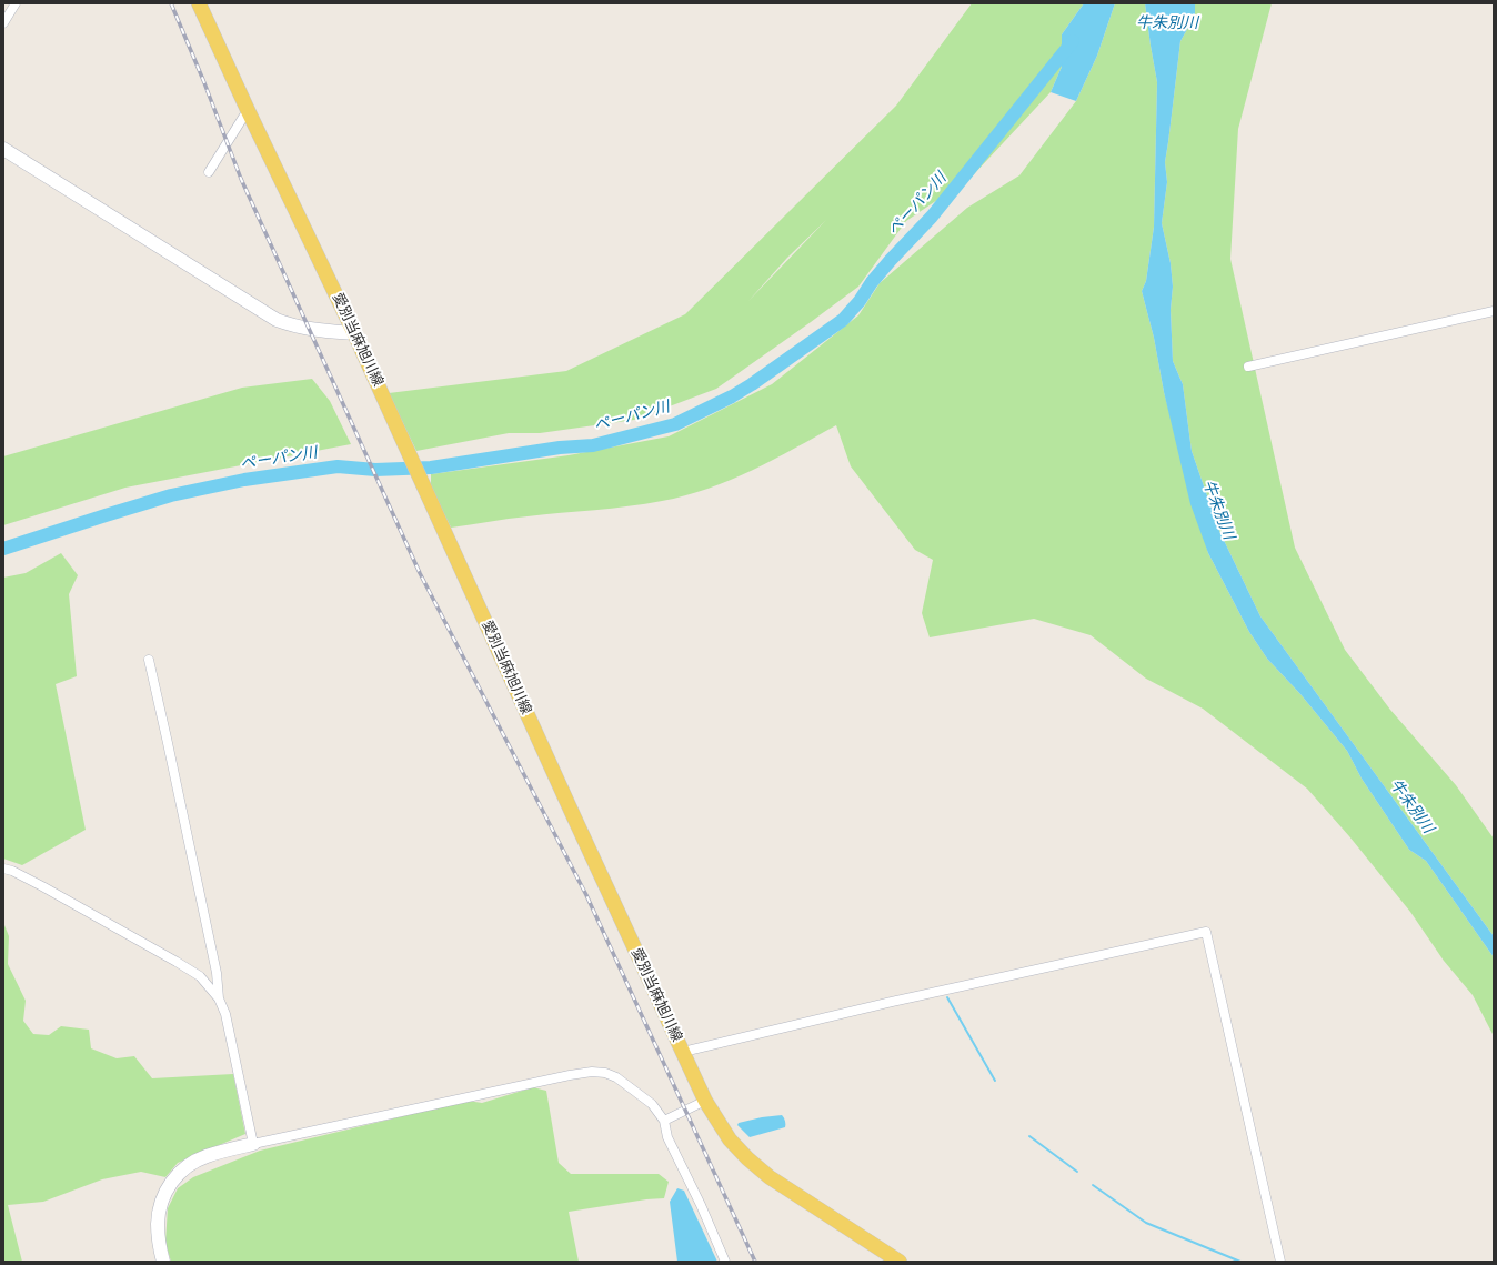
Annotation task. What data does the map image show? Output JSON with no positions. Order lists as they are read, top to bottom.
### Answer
{
  "streets": {
    "main road": ["愛別当麻旭川線"]
  },
  "water": ["牛朱別川", "ペーパン川"]
}
